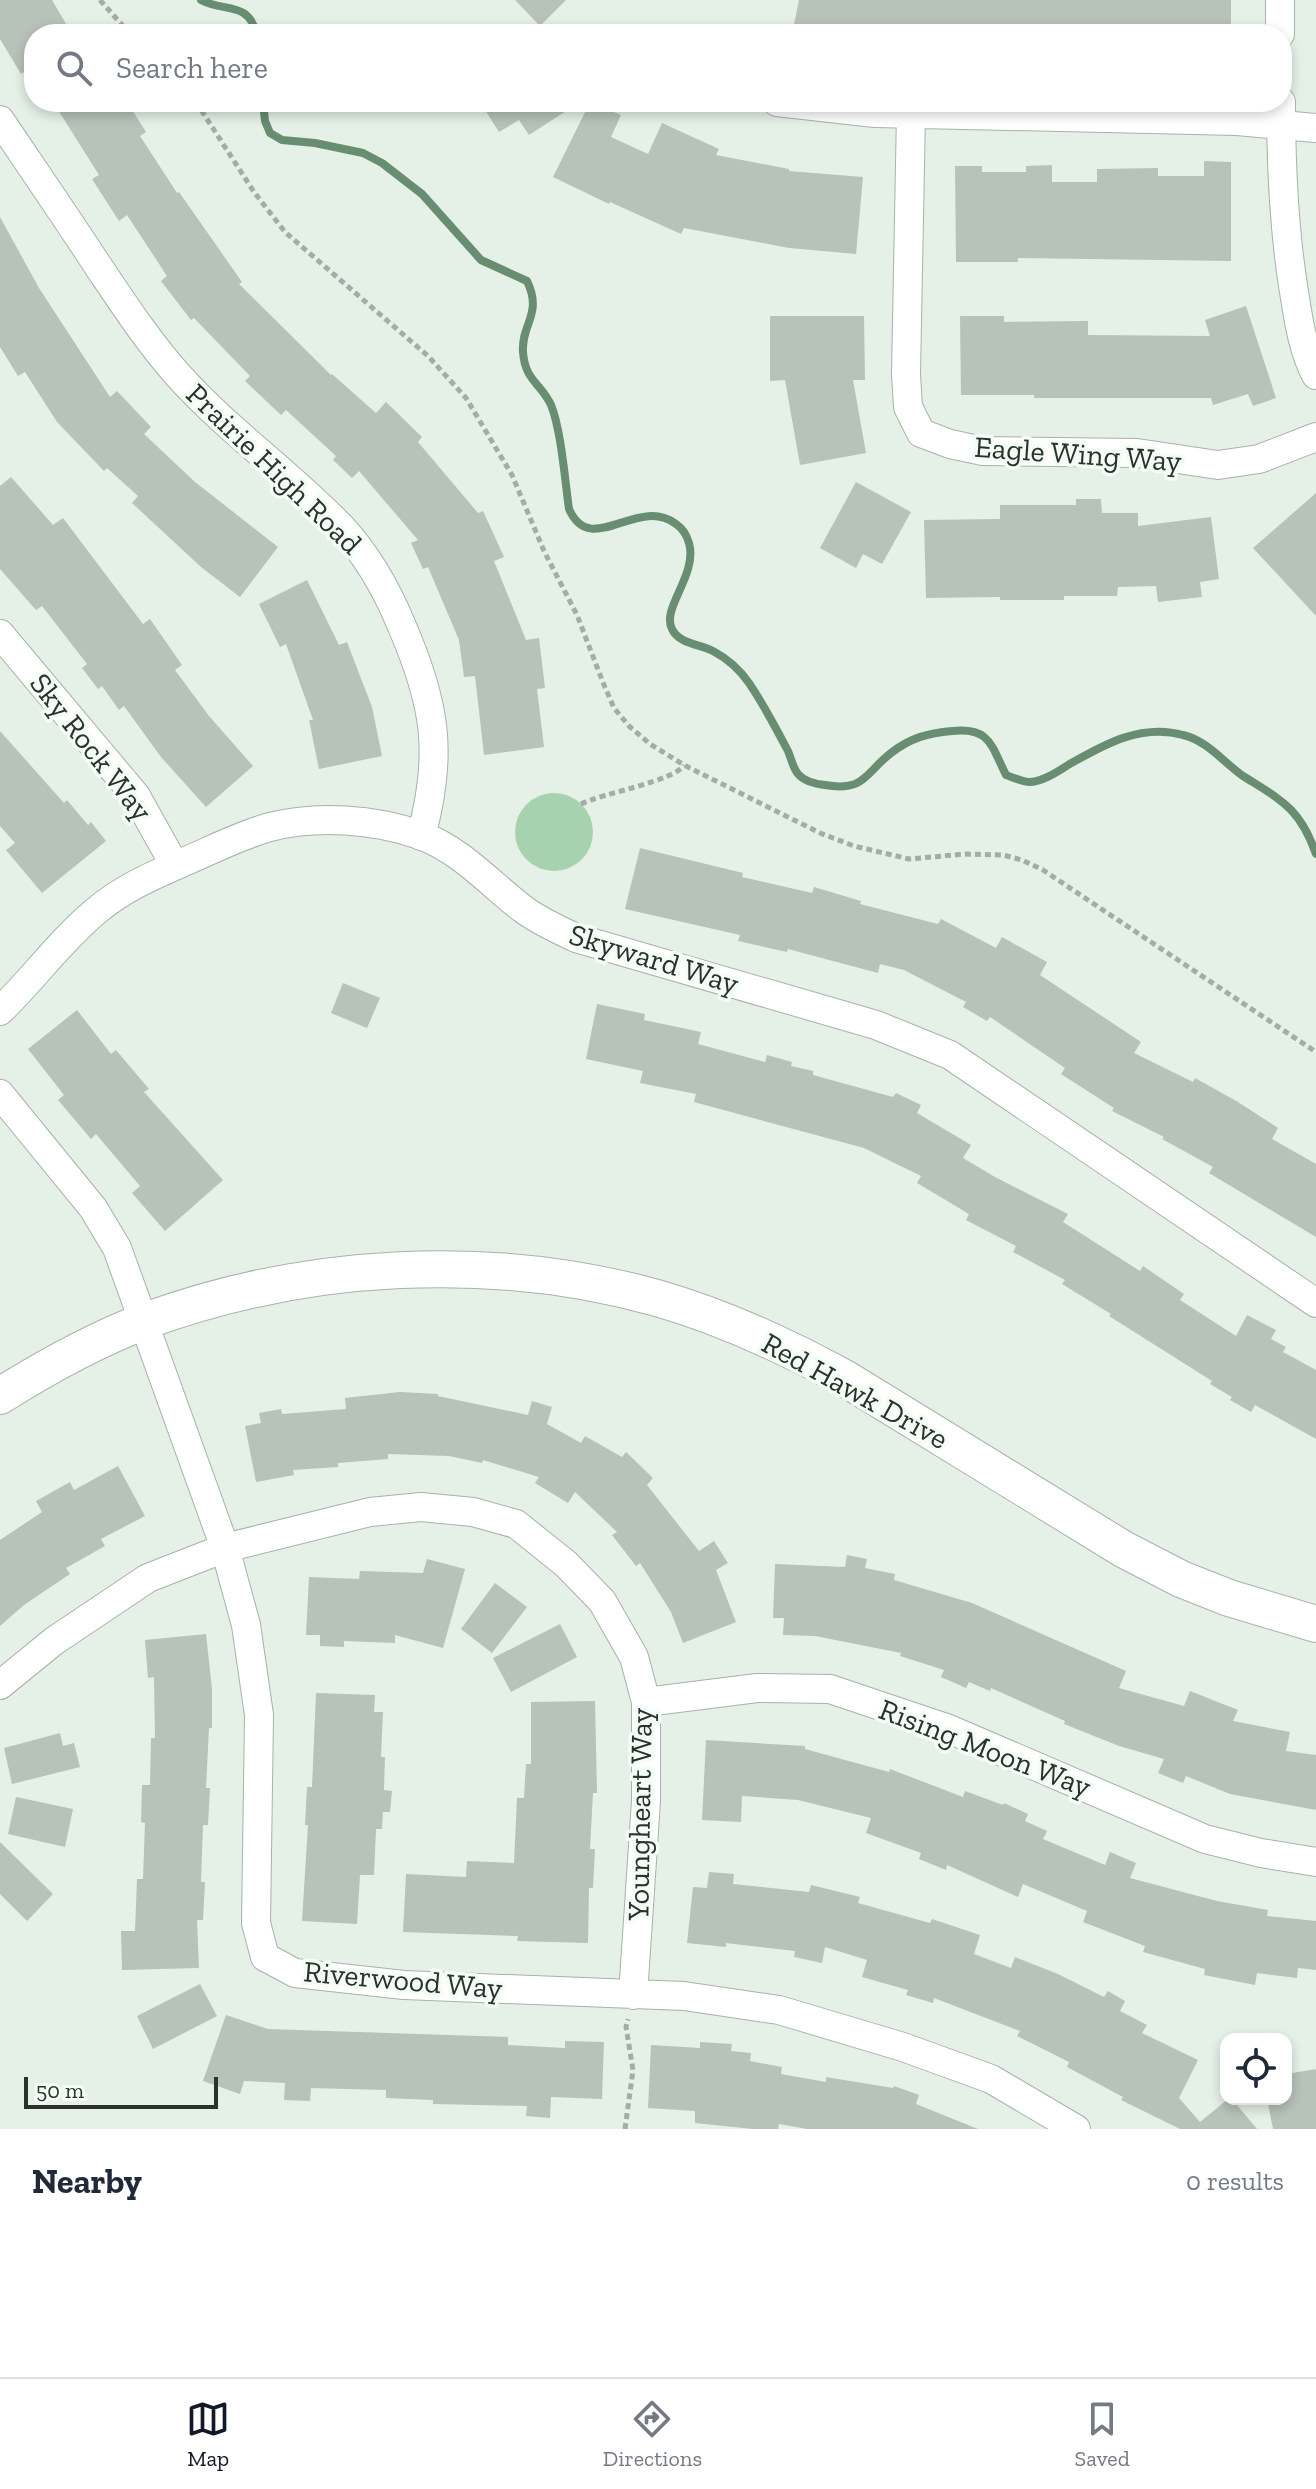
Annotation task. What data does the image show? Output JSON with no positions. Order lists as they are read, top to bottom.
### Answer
{
  "streets": {
    "street": [
      "Eagle Wing Way",
      "Prairie High Road",
      "Sky Rock Way",
      "Skyward Way",
      "Red Hawk Drive",
      "Rising Moon Way",
      "Youngheart Way",
      "Riverwood Way"
    ]
  },
  "crossings": [
    ["Prairie High Road", "Skyward Way"],
    ["Sky Rock Way", "Skyward Way"],
    ["Red Hawk Drive", "Riverwood Way"],
    ["Rising Moon Way", "Youngheart Way"],
    ["Youngheart Way", "Riverwood Way"]
  ],
  "scale_bar": "50 m",
  "page": {
    "search": "Search here",
    "scale": "50 m",
    "heading": ["Nearby", "0 results"],
    "nav": ["Map", "Directions", "Saved"]
  }
}
